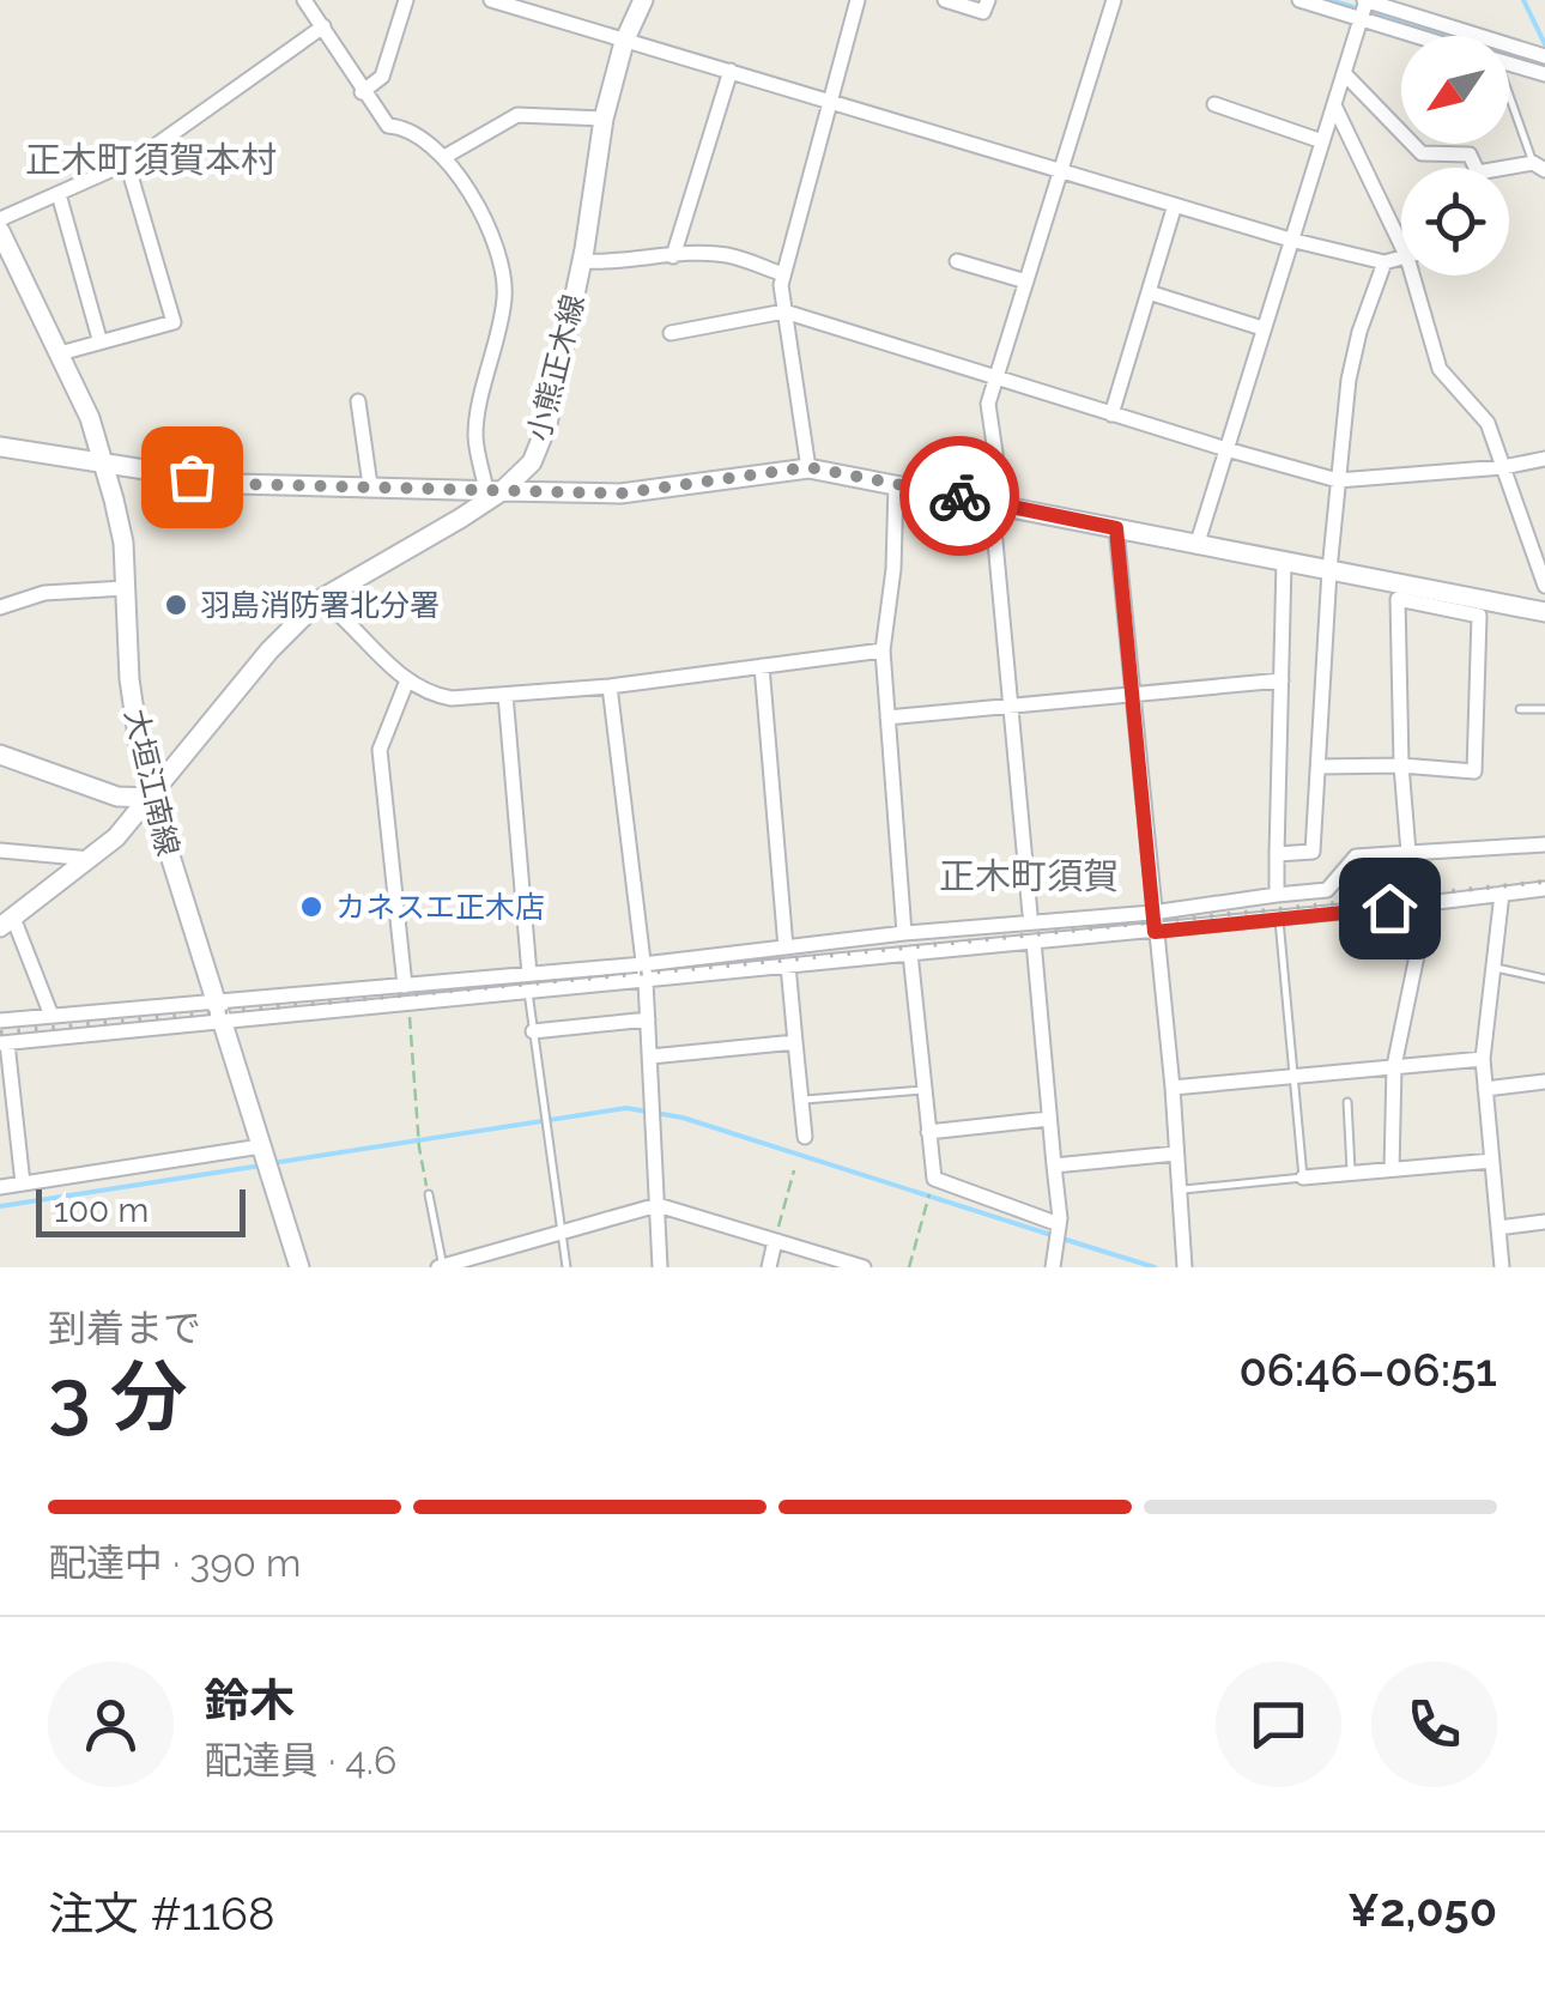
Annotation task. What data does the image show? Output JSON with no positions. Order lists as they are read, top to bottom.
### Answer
{
  "streets": {
    "street": ["小熊正木線", "大垣江南線"]
  },
  "crossings": [
    ["小熊正木線", "大垣江南線"]
  ],
  "districts": ["正木町須賀本村", "正木町須賀"],
  "places": ["羽島消防署北分署", "カネスエ正木店"],
  "scale_bar": "100 m",
  "north": "bottom left",
  "page": {
    "scale": "100 m",
    "heading": ["3 分", "到着まで", "06:46–06:51"],
    "panel": [
      "鈴木",
      "配達員 · 4.6",
      "注文 #1168",
      "¥2,050"
    ],
    "bar": "配達中 · 390 m"
  }
}
